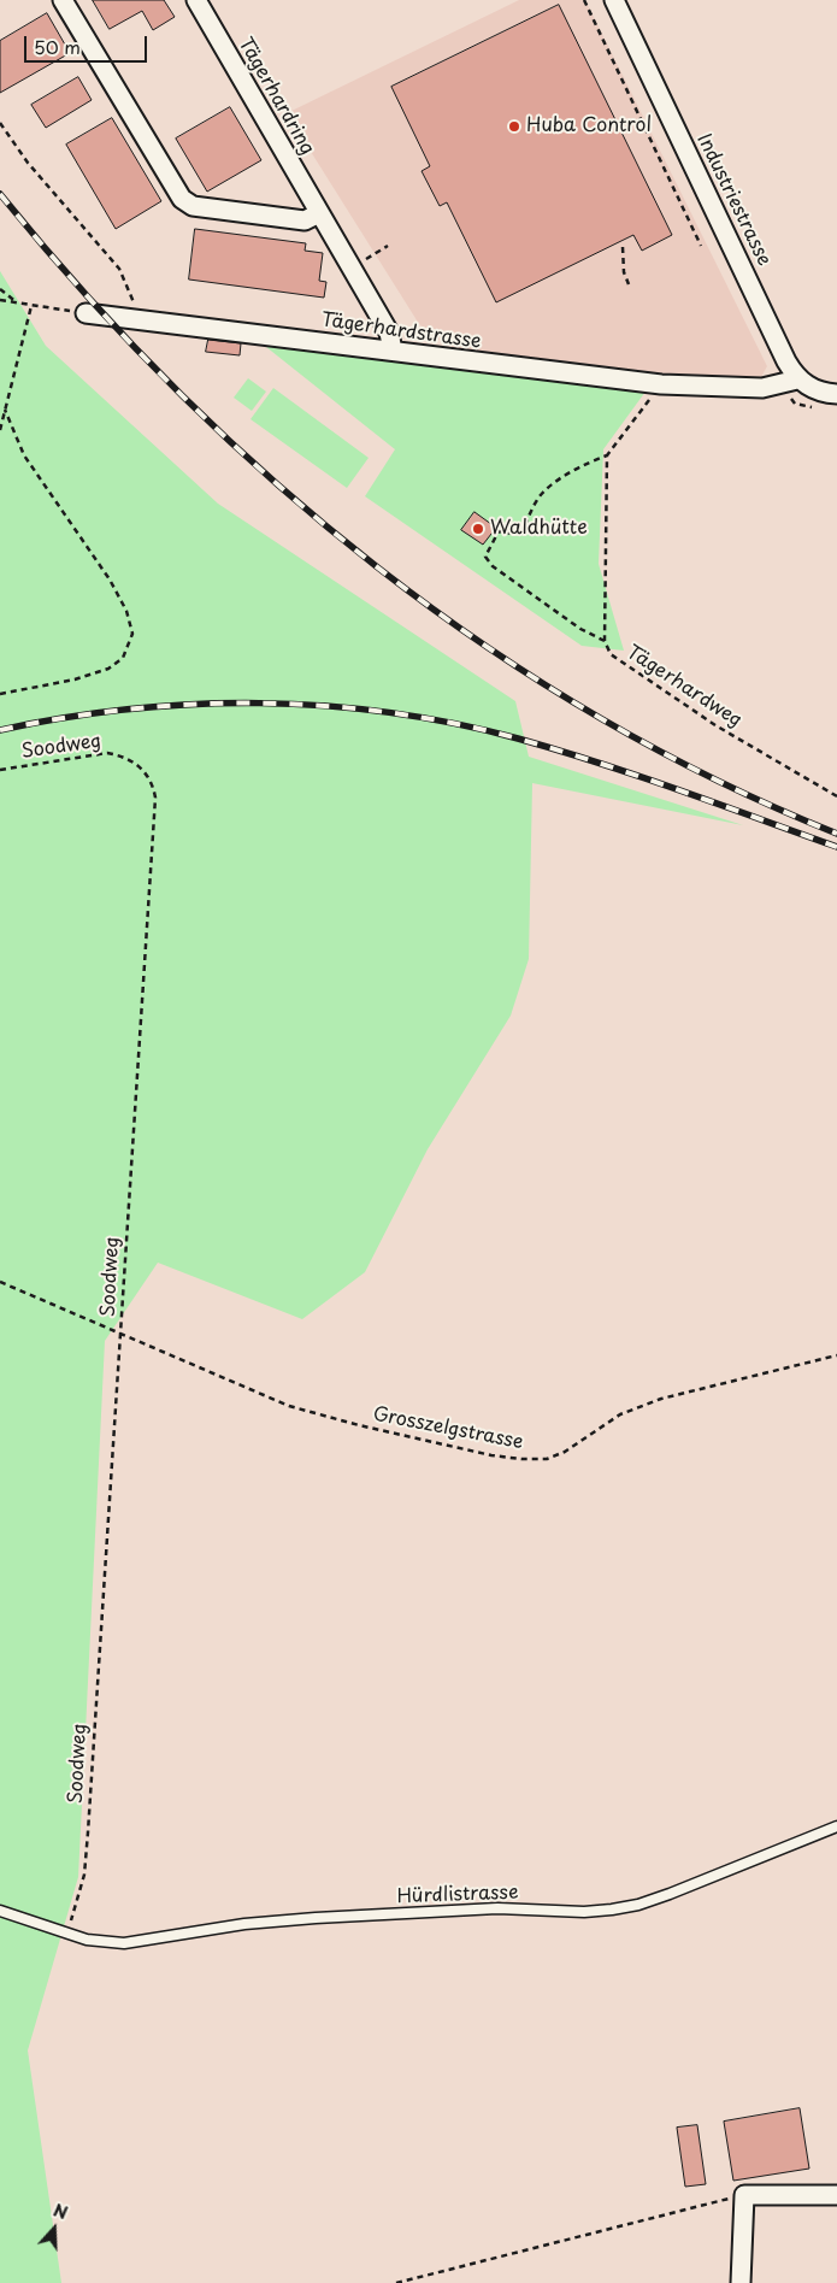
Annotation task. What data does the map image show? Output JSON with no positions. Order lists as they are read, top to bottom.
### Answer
{
  "streets": {
    "street": ["Tägerhardring", "Industriestrasse", "Tägerhardstrasse"],
    "lane": ["Hürdlistrasse"],
    "path": ["Tägerhardweg", "Soodweg", "Grosszelgstrasse"]
  },
  "crossings": [
    ["Tägerhardring", "Tägerhardstrasse"],
    ["Industriestrasse", "Tägerhardstrasse"],
    ["Soodweg", "Grosszelgstrasse"],
    ["Soodweg", "Hürdlistrasse"]
  ],
  "places": ["Huba Control", "Waldhütte"],
  "scale_bar": "50 m",
  "north": "top"
}
